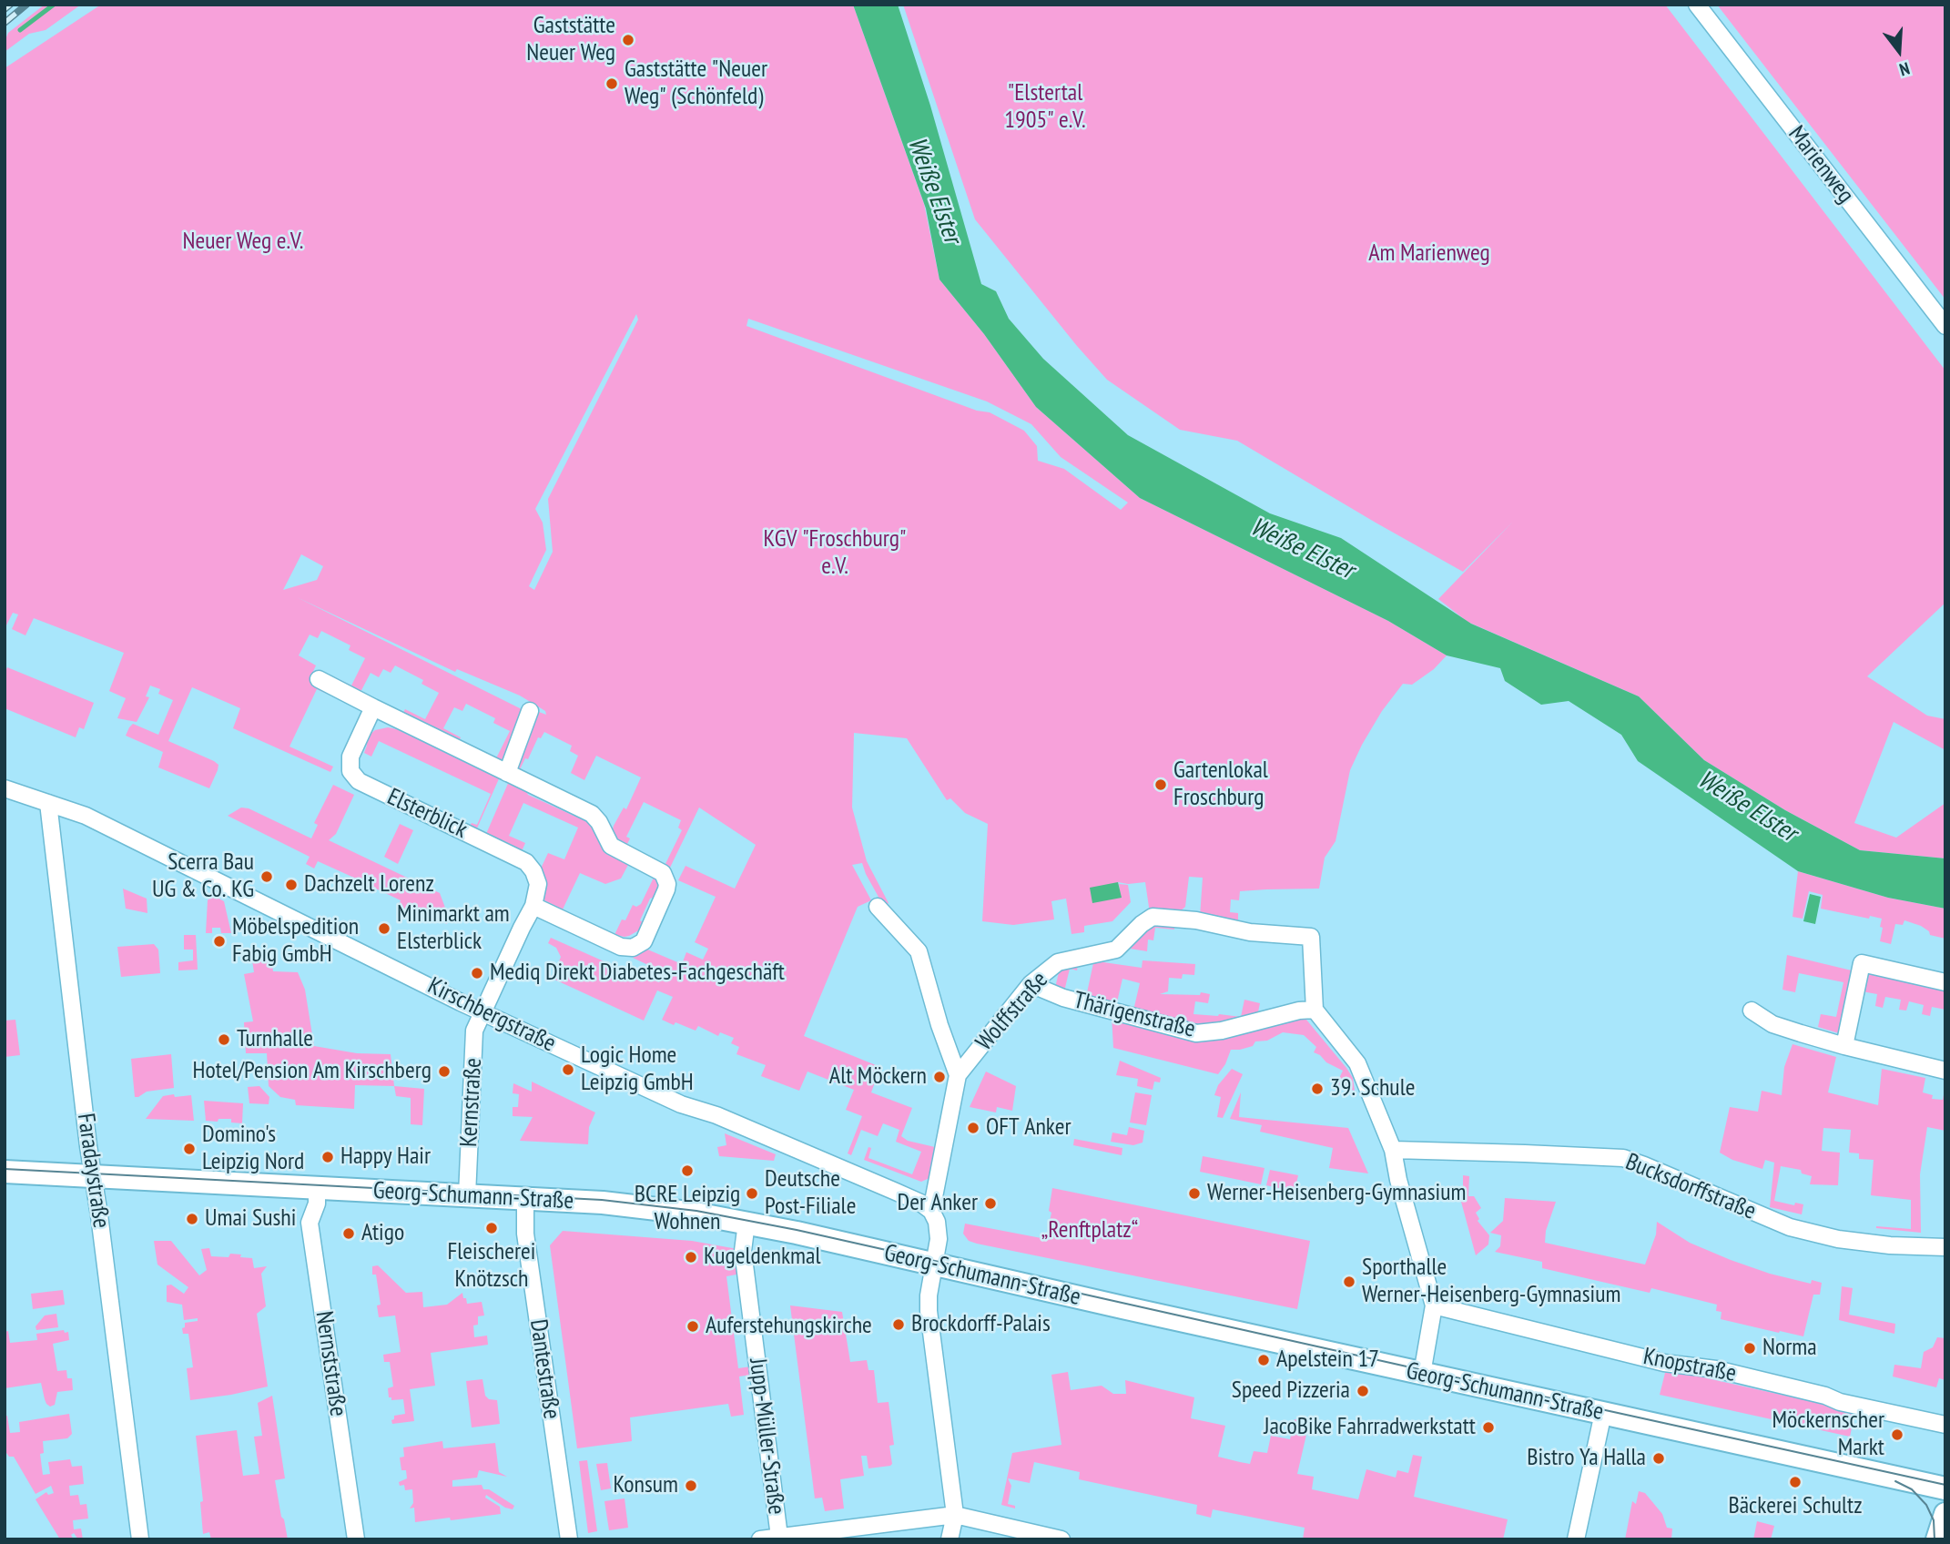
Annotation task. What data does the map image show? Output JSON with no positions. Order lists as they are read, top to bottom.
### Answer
{
  "streets": {
    "main road": ["Georg-Schumann-Straße"],
    "street": [
      "Marienweg",
      "Elsterblick",
      "Wolffstraße",
      "Kirschbergstraße",
      "Thärigenstraße",
      "Kernstraße",
      "Faradaystraße",
      "Bucksdorffstraße",
      "Nernststraße",
      "Knopstraße",
      "Dantestraße",
      "Jupp-Müller-Straße"
    ]
  },
  "crossings": [
    ["Elsterblick", "Kirschbergstraße"],
    ["Elsterblick", "Kernstraße"],
    ["Wolffstraße", "Kirschbergstraße"],
    ["Wolffstraße", "Thärigenstraße"],
    ["Kirschbergstraße", "Kernstraße"],
    ["Kirschbergstraße", "Faradaystraße"],
    ["Kernstraße", "Georg-Schumann-Straße"],
    ["Faradaystraße", "Georg-Schumann-Straße"],
    ["Georg-Schumann-Straße", "Nernststraße"],
    ["Georg-Schumann-Straße", "Dantestraße"],
    ["Georg-Schumann-Straße", "Jupp-Müller-Straße"]
  ],
  "water": ["Weiße Elster"],
  "parks": [
    "\"Elstertal 1905\" e.V.",
    "Neuer Weg e.V.",
    "Am Marienweg",
    "KGV \"Froschburg\" e.V.",
    "„Renftplatz“"
  ],
  "places": [
    "Gaststätte Neuer Weg",
    "Gaststätte \"Neuer Weg\" (Schönfeld)",
    "Gartenlokal Froschburg",
    "Scerra Bau UG & Co. KG",
    "Dachzelt Lorenz",
    "Minimarkt am Elsterblick",
    "Möbelspedition Fabig GmbH",
    "Mediq Direkt Diabetes-Fachgeschäft",
    "Turnhalle",
    "Logic Home Leipzig GmbH",
    "Hotel/Pension Am Kirschberg",
    "Alt Möckern",
    "39. Schule",
    "OFT Anker",
    "Domino's Leipzig Nord",
    "Happy Hair",
    "BCRE Leipzig Wohnen",
    "Deutsche Post-Filiale",
    "Werner-Heisenberg-Gymnasium",
    "Der Anker",
    "Umai Sushi",
    "Fleischerei Knötzsch",
    "Atigo",
    "Kugeldenkmal",
    "Sporthalle Werner-Heisenberg-Gymnasium",
    "Brockdorff-Palais",
    "Auferstehungskirche",
    "Norma",
    "Apelstein 17",
    "Speed Pizzeria",
    "JacoBike Fahrradwerkstatt",
    "Möckernscher Markt",
    "Bistro Ya Halla",
    "Bäckerei Schultz",
    "Konsum"
  ],
  "north": "bottom"
}
